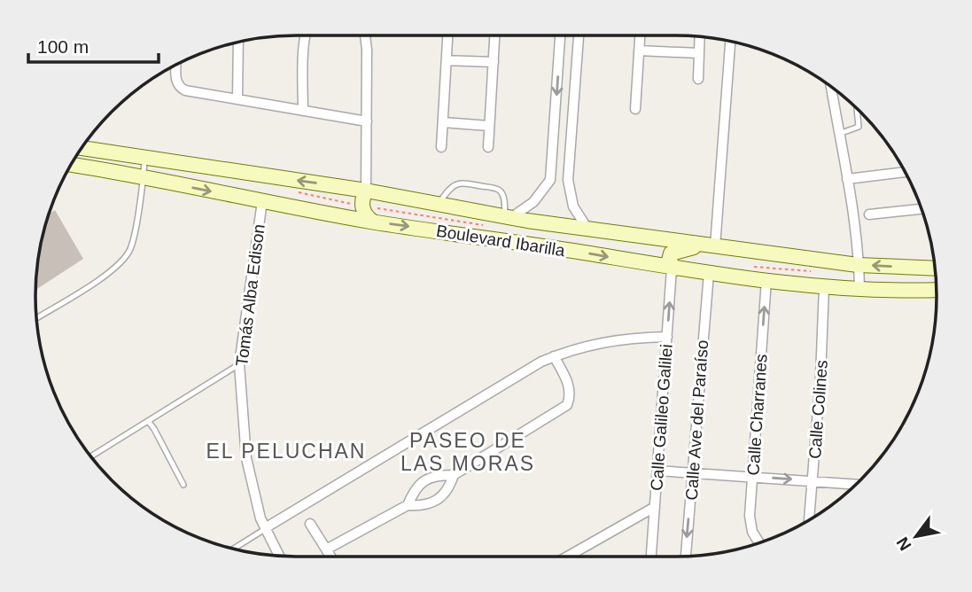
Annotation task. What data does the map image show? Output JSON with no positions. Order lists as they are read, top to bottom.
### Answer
{
  "streets": {
    "main road": ["Boulevard Ibarilla"],
    "street": [
      "Tomás Alba Edison",
      "Calle Colines",
      "Calle Charranes",
      "Calle Galileo Galilei",
      "Calle Ave del Paraíso"
    ]
  },
  "crossings": [
    ["Boulevard Ibarilla", "Tomás Alba Edison"],
    ["Boulevard Ibarilla", "Calle Colines"],
    ["Boulevard Ibarilla", "Calle Charranes"],
    ["Boulevard Ibarilla", "Calle Galileo Galilei"],
    ["Boulevard Ibarilla", "Calle Ave del Paraíso"]
  ],
  "one_way": ["Calle Charranes"],
  "districts": ["PASEO DE LAS MORAS", "EL PELUCHAN"],
  "scale_bar": "100 m",
  "north": "bottom left"
}
